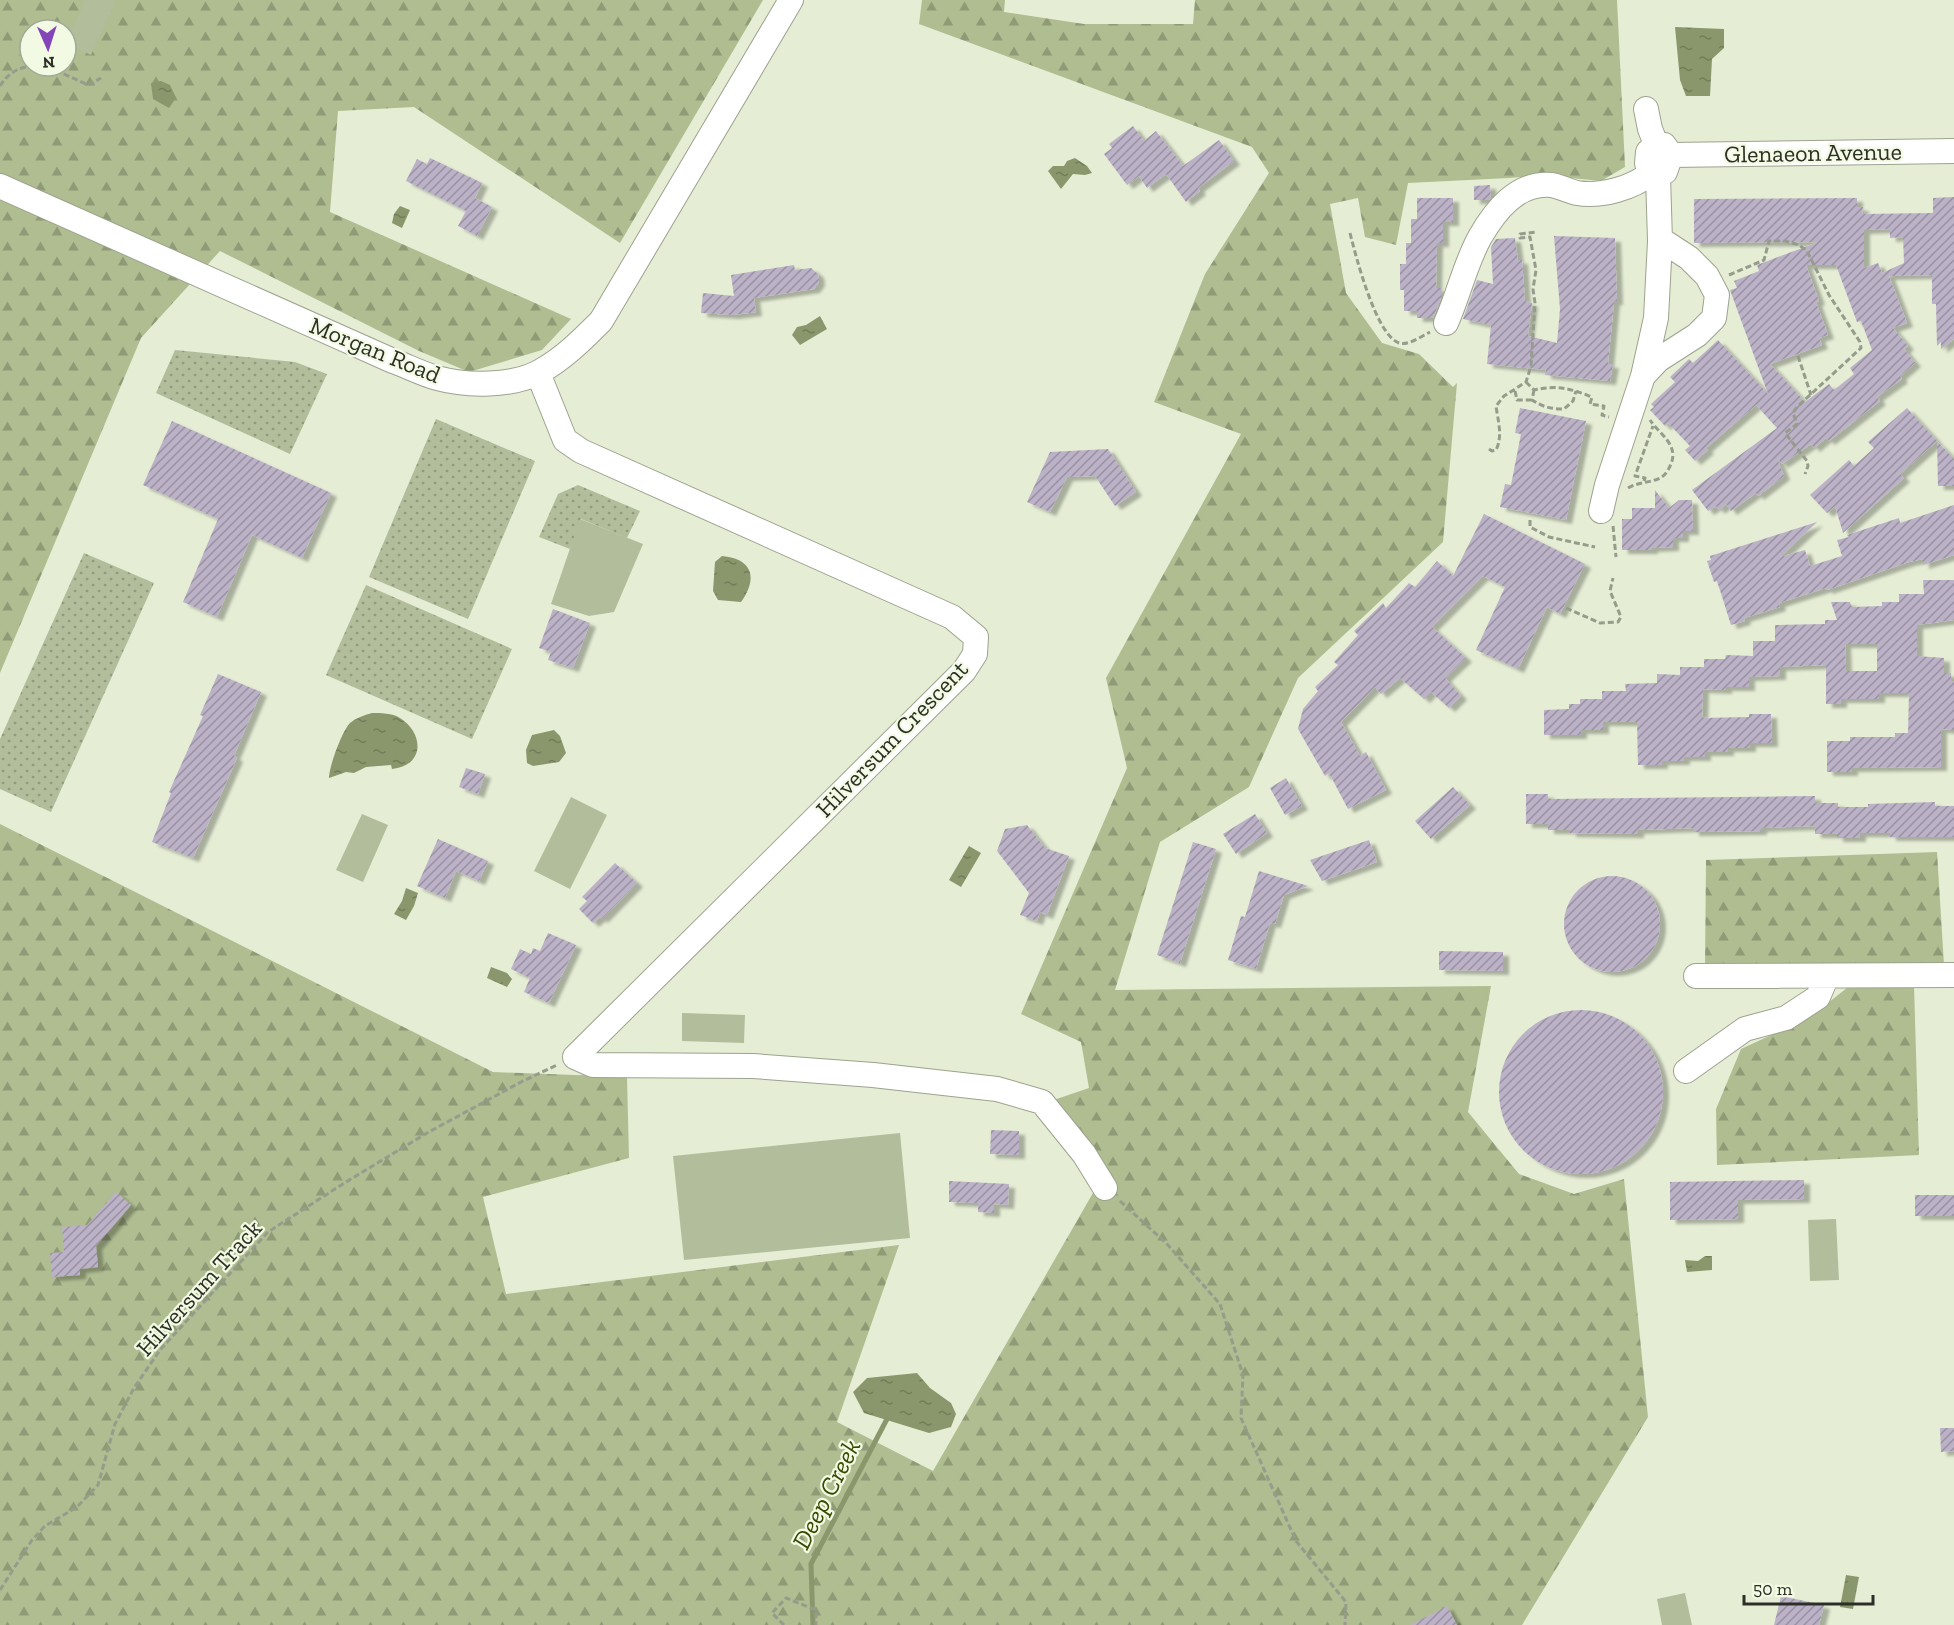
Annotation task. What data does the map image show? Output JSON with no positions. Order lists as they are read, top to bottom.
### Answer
{
  "streets": {
    "street": ["Glenaeon Avenue", "Morgan Road", "Hilversum Crescent"],
    "path": ["Hilversum Track"]
  },
  "crossings": [
    ["Morgan Road", "Hilversum Crescent"],
    ["Hilversum Crescent", "Hilversum Track"]
  ],
  "water": ["Deep Creek"],
  "scale_bar": "50 m",
  "north": "bottom"
}
